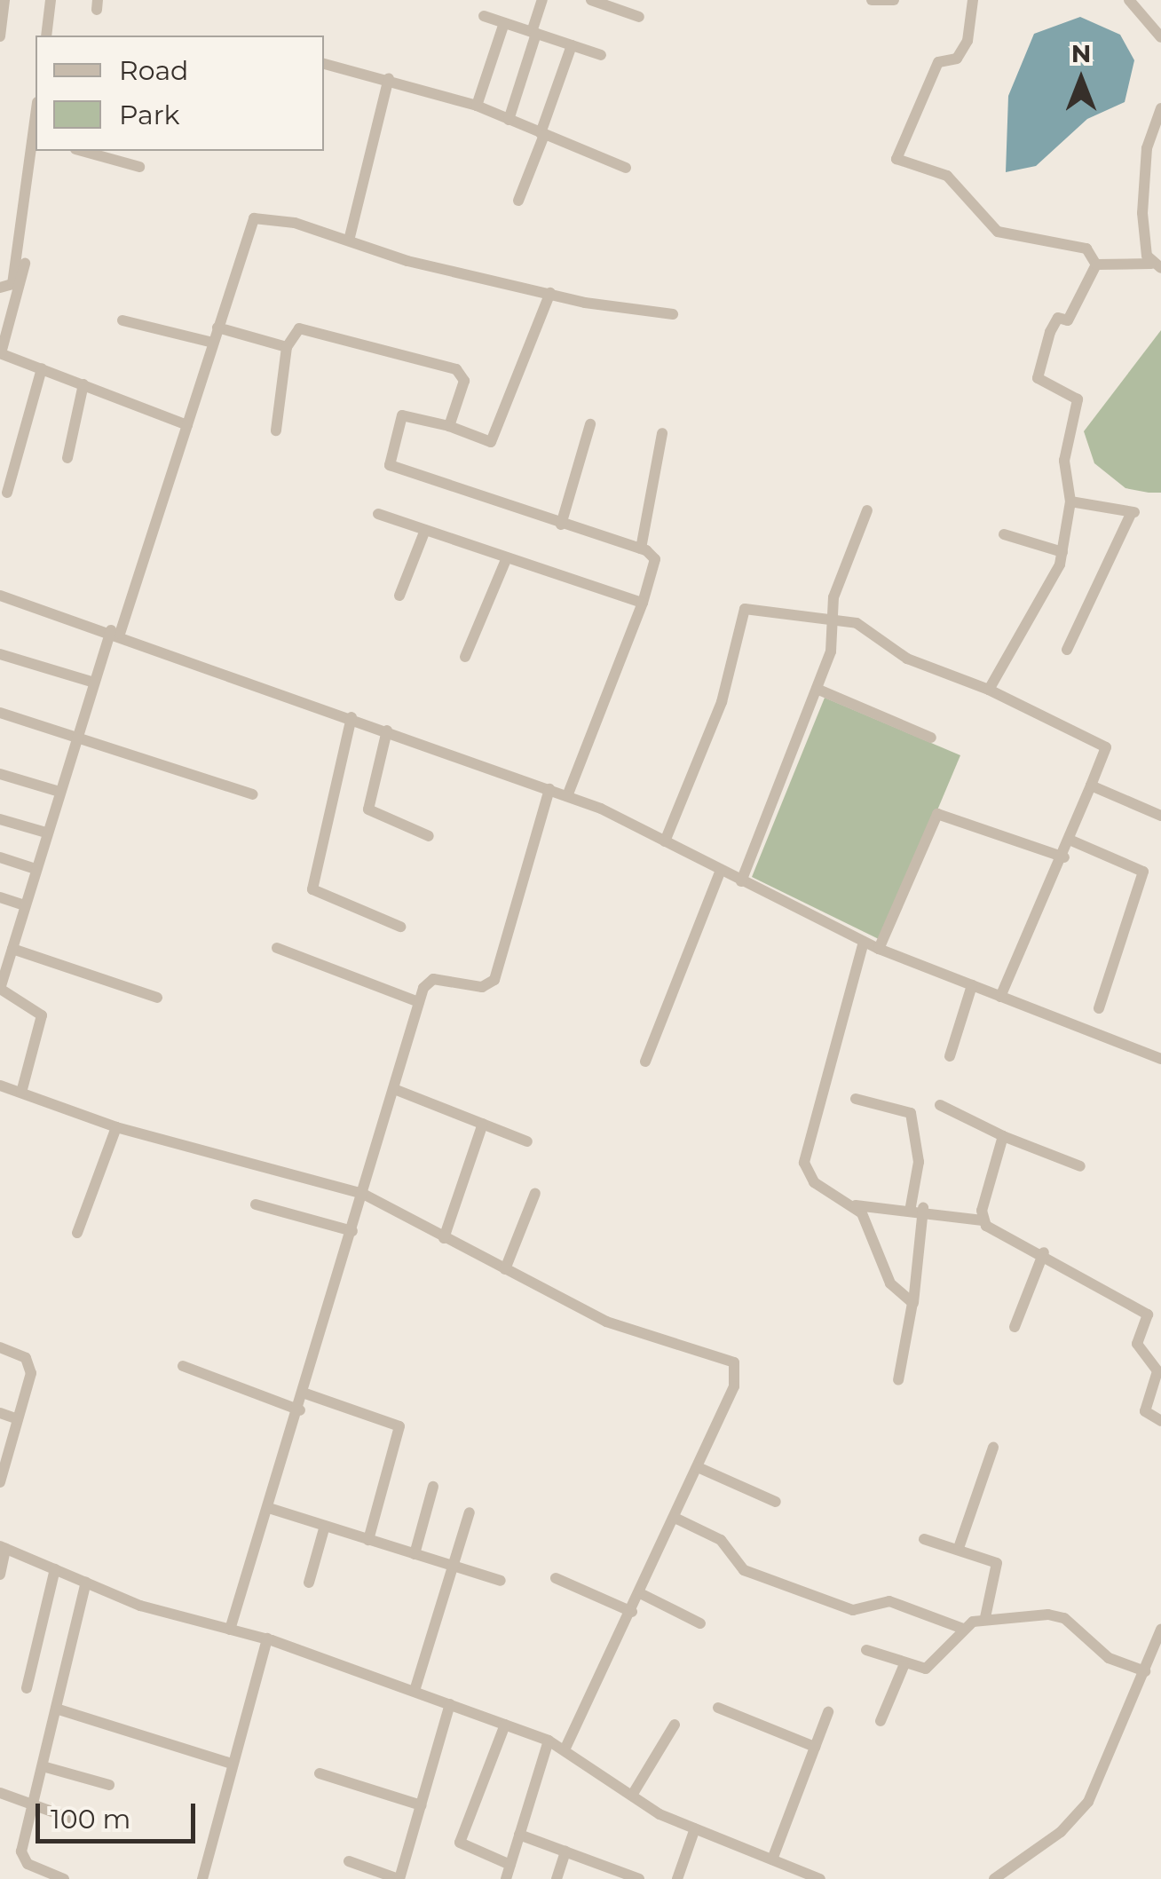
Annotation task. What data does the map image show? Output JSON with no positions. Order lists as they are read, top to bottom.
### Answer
{
  "legend": ["Road", "Park"],
  "scale_bar": "100 m",
  "north": "top"
}
